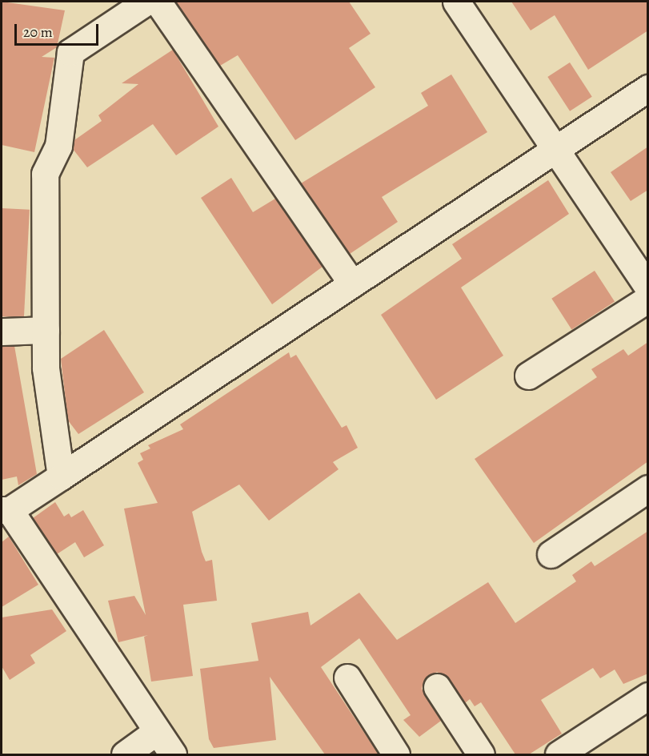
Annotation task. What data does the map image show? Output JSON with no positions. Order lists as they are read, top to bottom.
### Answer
{
  "scale_bar": "20 m"
}
